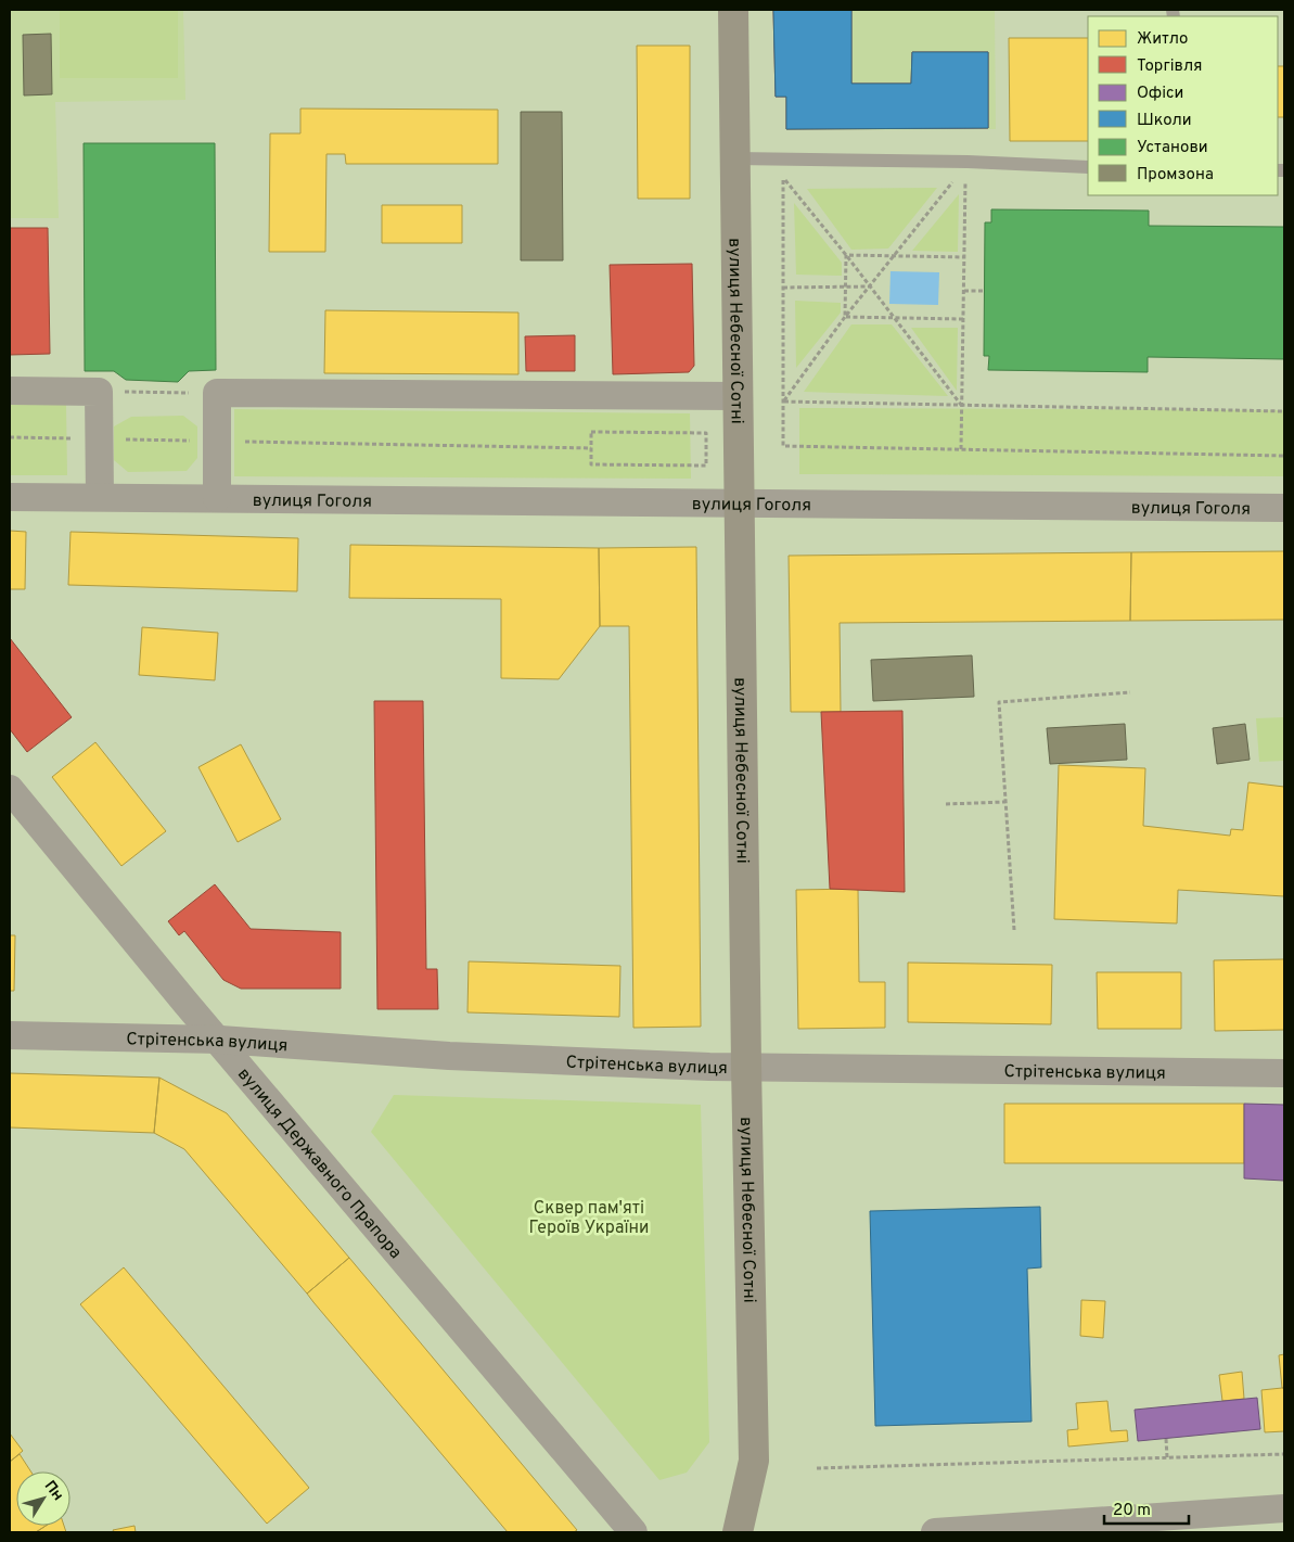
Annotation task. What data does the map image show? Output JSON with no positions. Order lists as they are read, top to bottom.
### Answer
{
  "streets": {
    "main road": ["вулиця Небесної Сотні"],
    "street": ["вулиця Гоголя", "Стрітенська вулиця", "вулиця Державного Прапора"]
  },
  "crossings": [
    ["вулиця Небесної Сотні", "вулиця Гоголя"],
    ["вулиця Небесної Сотні", "Стрітенська вулиця"],
    ["Стрітенська вулиця", "вулиця Державного Прапора"]
  ],
  "parks": ["Сквер пам'яті Героїв України"],
  "legend": [
    "Житло",
    "Торгівля",
    "Офіси",
    "Школи",
    "Установи",
    "Промзона"
  ],
  "scale_bar": "20 m",
  "north": "top right"
}
